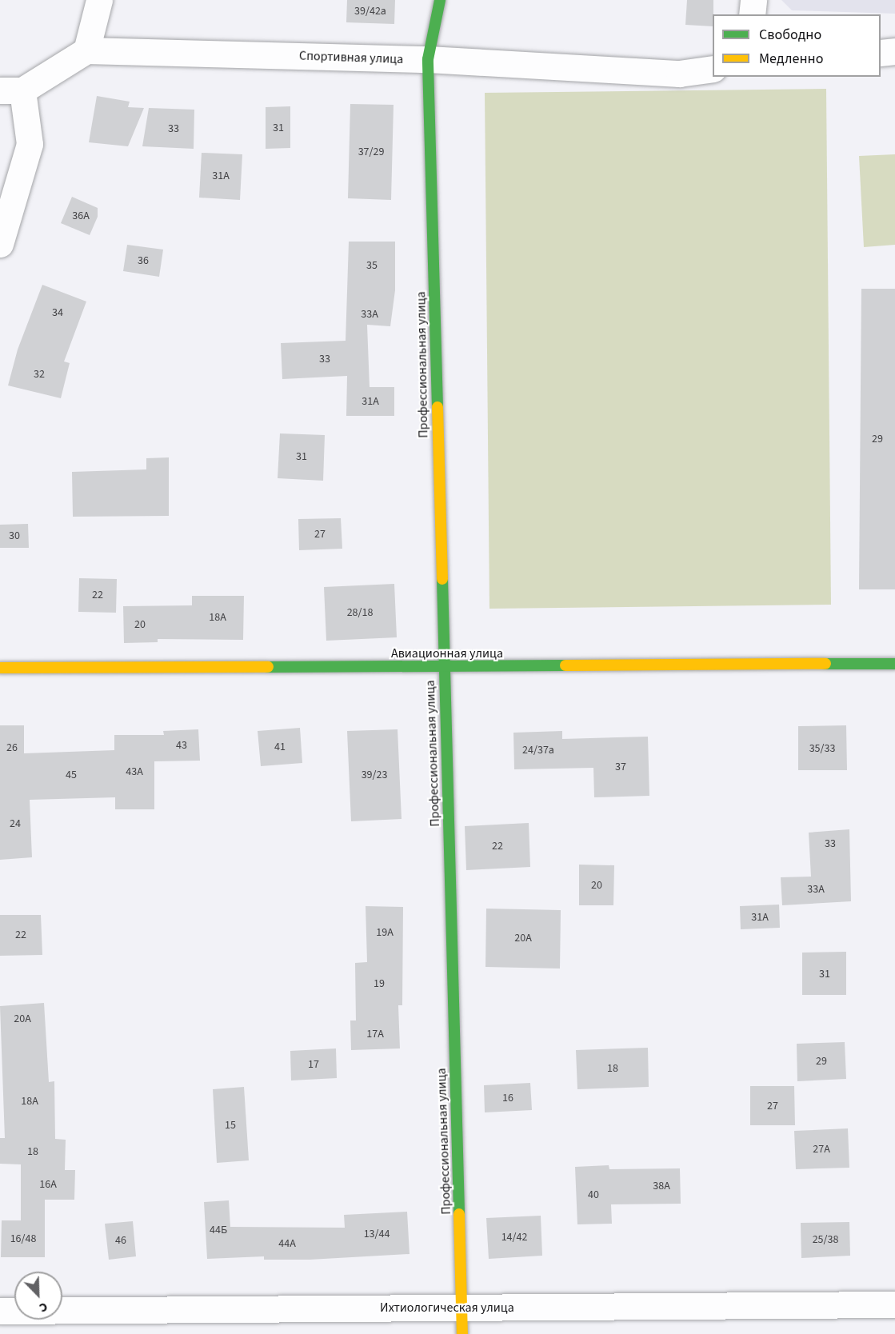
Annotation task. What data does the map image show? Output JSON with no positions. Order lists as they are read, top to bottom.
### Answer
{
  "streets": {
    "street": [
      "Спортивная улица",
      "Профессиональная улица",
      "Авиационная улица",
      "Ихтиологическая улица"
    ]
  },
  "crossings": [
    ["Спортивная улица", "Профессиональная улица"],
    ["Профессиональная улица", "Авиационная улица"],
    ["Профессиональная улица", "Ихтиологическая улица"]
  ],
  "house_numbers": [
    "39/42а",
    "31",
    "33",
    "37/29",
    "31А",
    "36А",
    "36",
    "35",
    "34",
    "33А",
    "33",
    "32",
    "31А",
    "29",
    "31",
    "27",
    "30",
    "22",
    "28/18",
    "18А",
    "20",
    "43",
    "41",
    "26",
    "35/33",
    "24/37а",
    "37",
    "43А",
    "45",
    "39/23",
    "24",
    "33",
    "22",
    "20",
    "33А",
    "31А",
    "19А",
    "22",
    "20А",
    "31",
    "19",
    "20А",
    "17А",
    "29",
    "17",
    "18",
    "16",
    "18А",
    "27",
    "15",
    "27А",
    "18",
    "16А",
    "38А",
    "40",
    "44Б",
    "13/44",
    "14/42",
    "16/48",
    "25/38",
    "46",
    "44А"
  ],
  "legend": ["Свободно", "Медленно"],
  "north": "bottom right"
}
